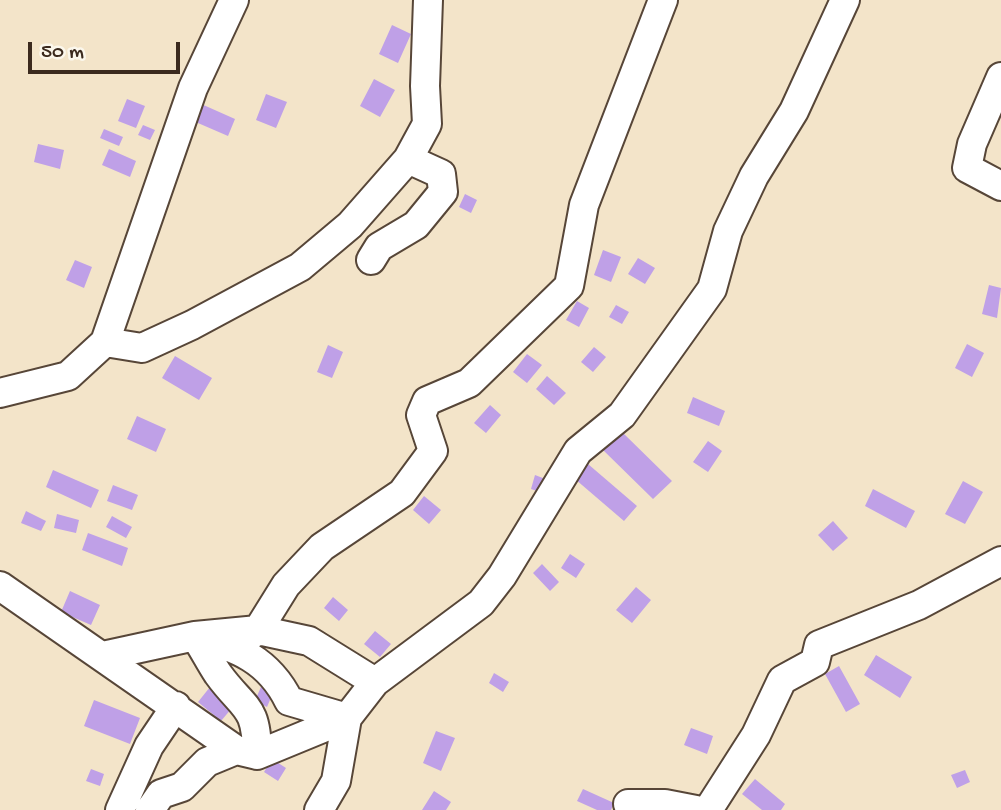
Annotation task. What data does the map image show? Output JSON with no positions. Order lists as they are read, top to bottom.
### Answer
{
  "scale_bar": "50 m"
}
